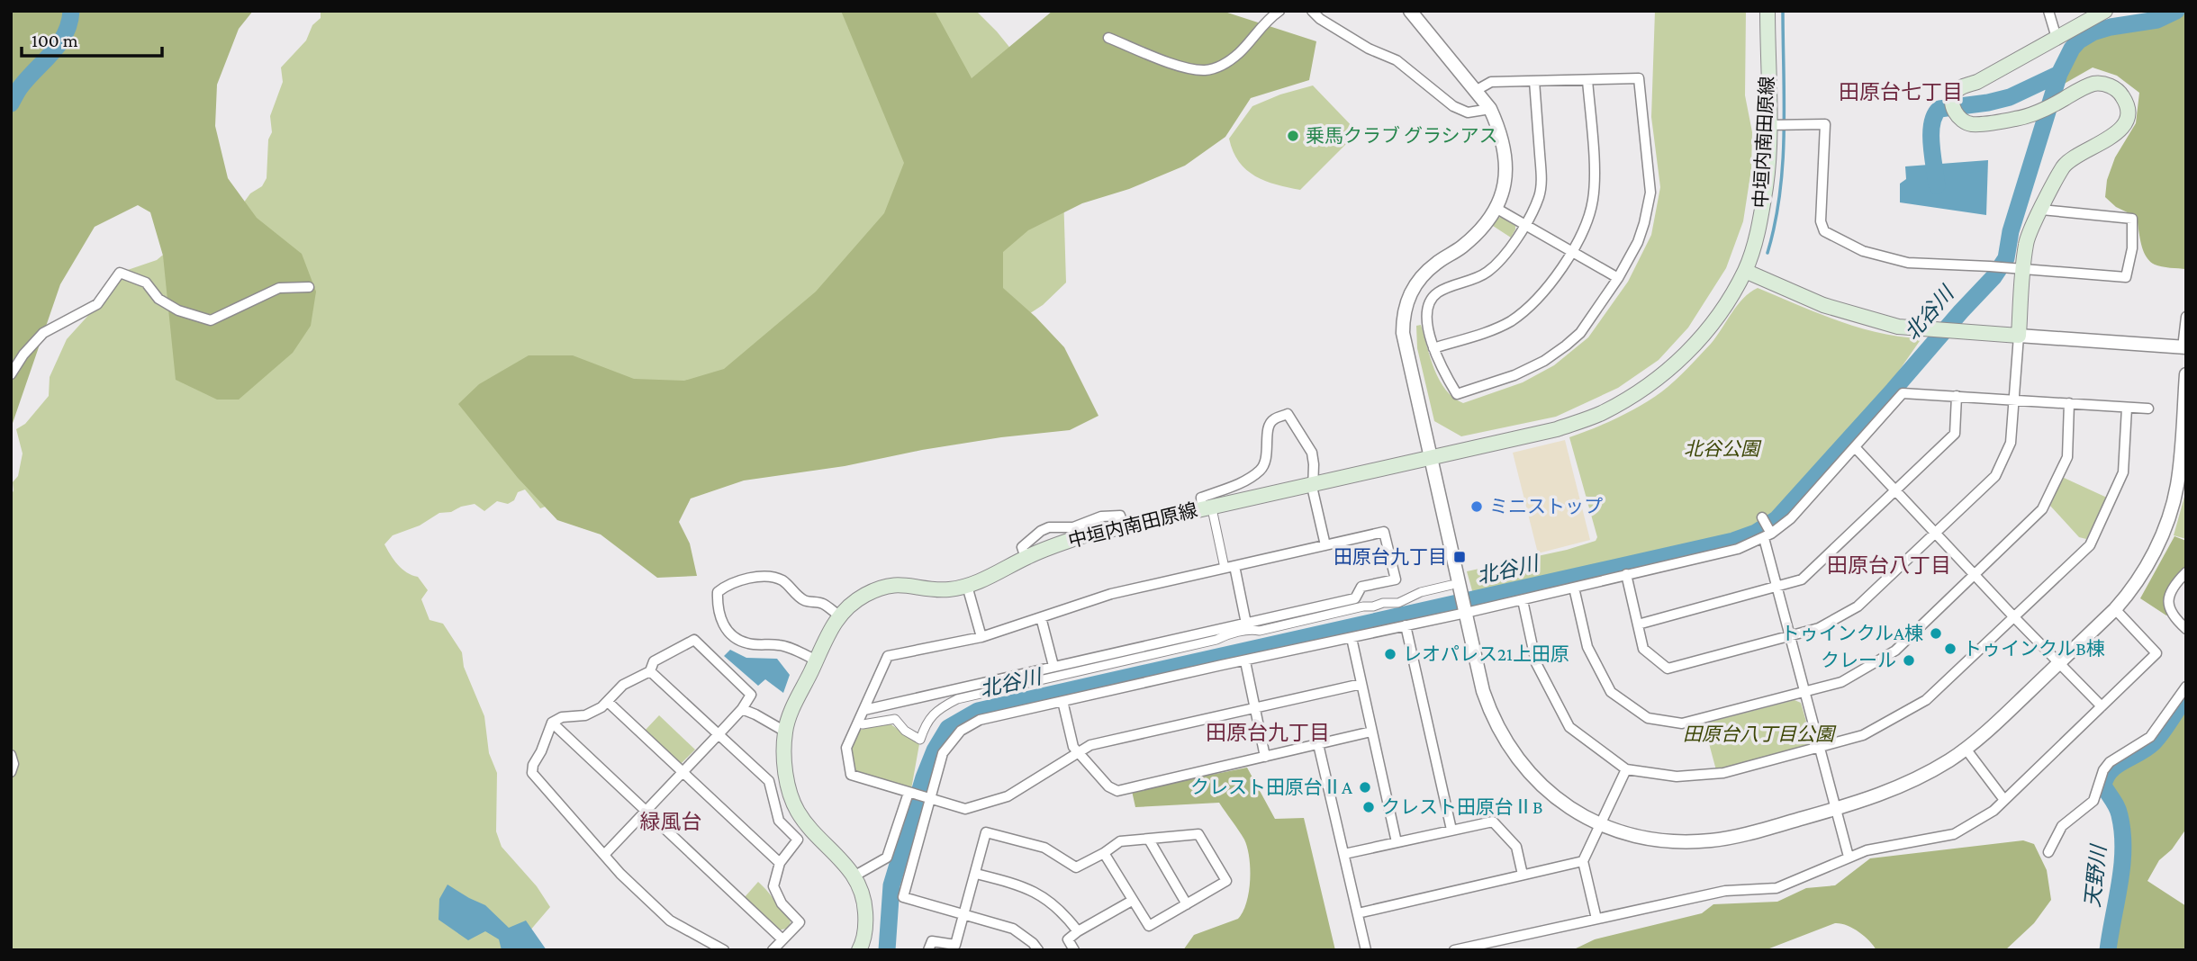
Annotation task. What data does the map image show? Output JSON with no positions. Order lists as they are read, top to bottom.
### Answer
{
  "streets": {
    "main road": ["中垣内南田原線"]
  },
  "districts": [
    "田原台七丁目",
    "田原台八丁目",
    "田原台九丁目",
    "緑風台"
  ],
  "water": ["北谷川", "天野川"],
  "parks": ["北谷公園", "田原台八丁目公園"],
  "places": {
    "other": [
      "乗馬クラブ グラシアス",
      "ミニストップ",
      "トゥインクルA棟",
      "トゥインクルB棟",
      "レオパレス21上田原",
      "クレール",
      "クレスト田原台ⅡA",
      "クレスト田原台ⅡB"
    ],
    "transit": ["田原台九丁目"]
  },
  "scale_bar": "100 m"
}
